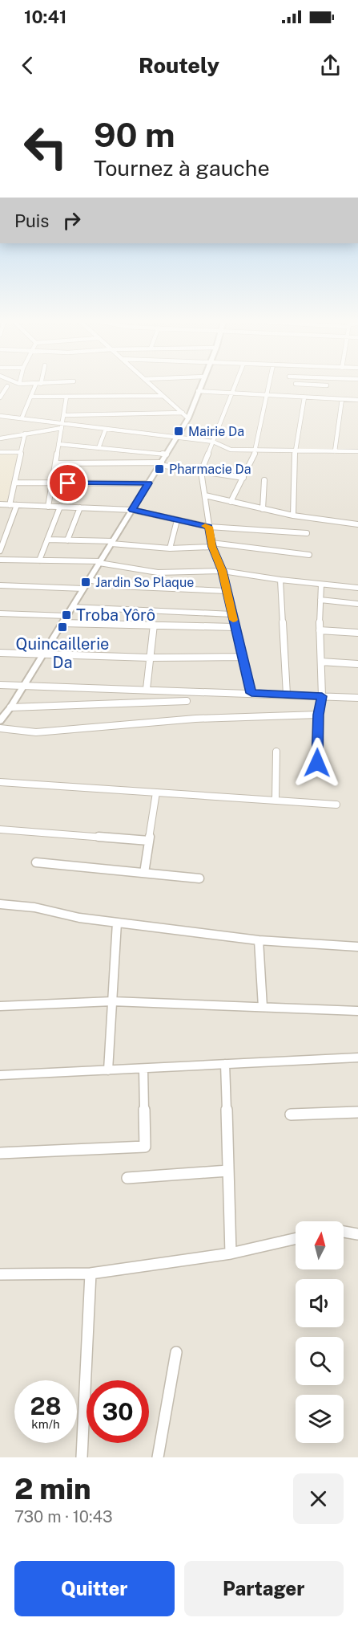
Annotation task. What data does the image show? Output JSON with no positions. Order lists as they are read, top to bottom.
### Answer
{
  "places": {
    "transit": [
      "Mairie Da",
      "Pharmacie Da",
      "Jardin So Plaque",
      "Troba Yôrô",
      "Quincaillerie Da"
    ]
  },
  "north": "top",
  "page": {
    "status": "10:41",
    "header": "Routely",
    "turn": ["90 m", "Tournez à gauche"],
    "then": "Puis",
    "speed": "28 km/h",
    "limit": "30",
    "heading": ["2 min", "730 m · 10:43"],
    "buttons": ["Quitter", "Partager"]
  }
}
